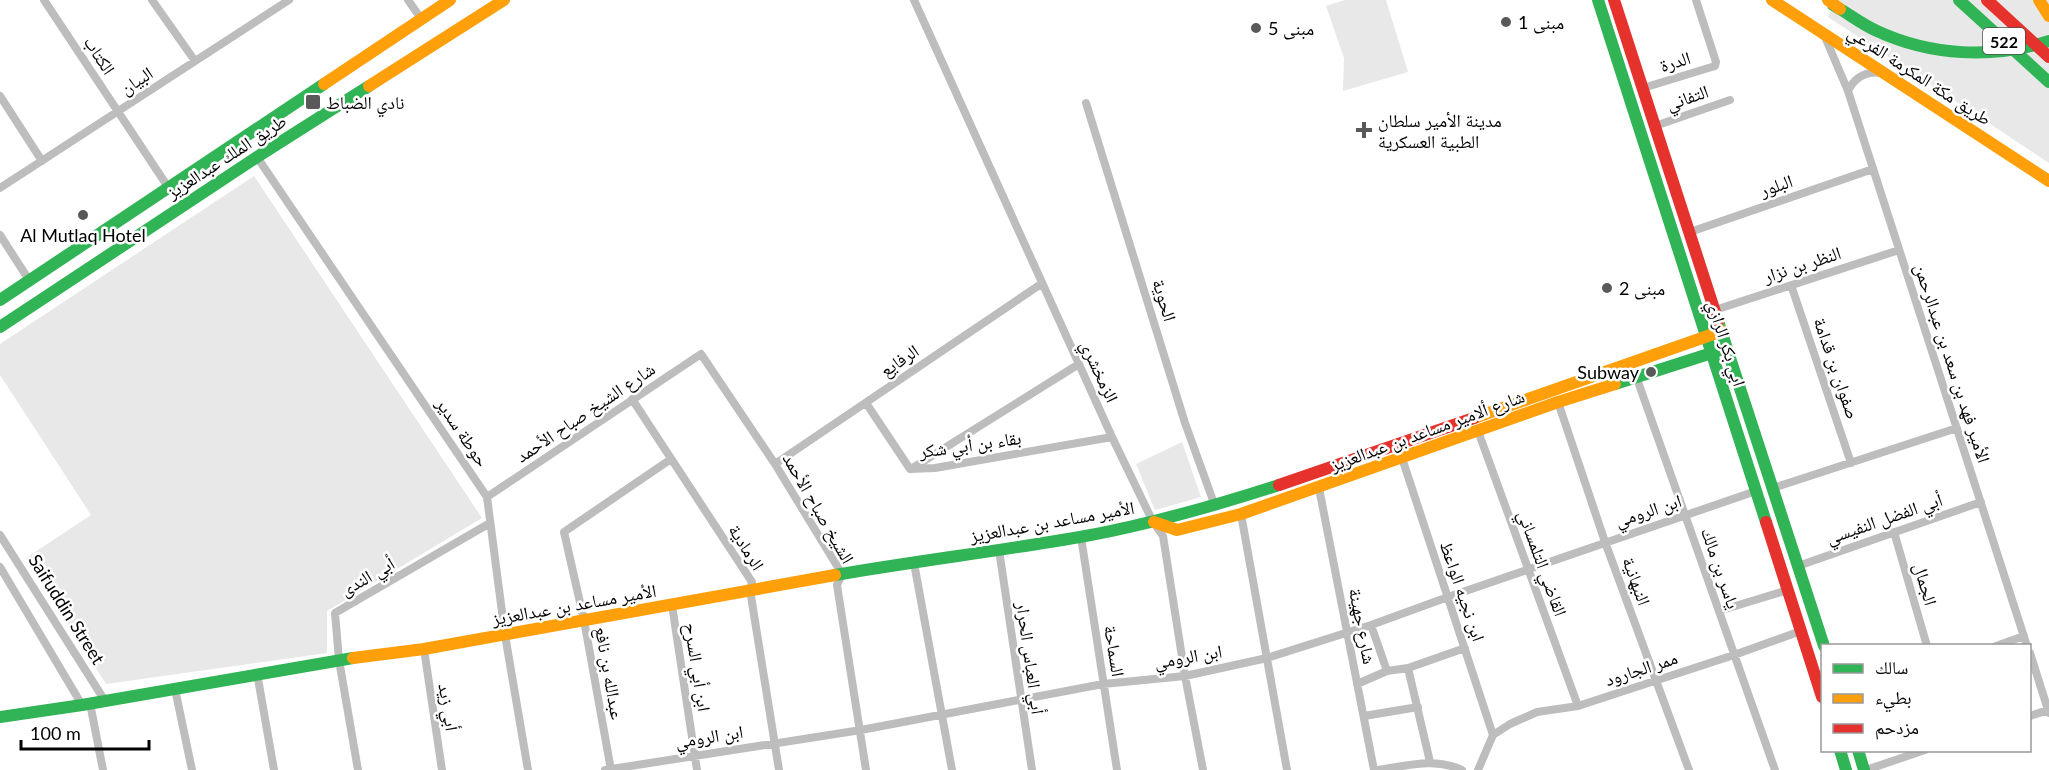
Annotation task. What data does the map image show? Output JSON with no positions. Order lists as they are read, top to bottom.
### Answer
{
  "streets": {
    "main road": [
      "522",
      "طريق مكة المكرمة الفرعي",
      "طريق الملك عبدالعزيز",
      "ابي بكر الرازي",
      "شارع ألامير مساعد بن عبدالعزيز",
      "الأمير مساعد بن عبدالعزيز"
    ],
    "street": [
      "الكتاب",
      "الدرة",
      "البيان",
      "التفاني",
      "البلور",
      "النظر بن نزار",
      "الحوية",
      "الرفايع",
      "الأمير فهد بن سعد بن عبدالرحمن",
      "صفوان بن قدامة",
      "الزمخشري",
      "شارع الشيخ صباح الأحمد",
      "حوطة سدير",
      "بقاء بن أبي شكر",
      "الشيخ صباح الأحمد",
      "ابن الرومي",
      "أبي الفضل النفيسي",
      "الرمادية",
      "القاضي التلمساني",
      "ياسر بن مالك",
      "أبي الندى",
      "النبهانية",
      "الجمال",
      "ابن نجيه الواعظ",
      "Saifuddin Street",
      "شارع جهينة",
      "السماحة",
      "أبي العباس الحرار",
      "ابن أبي السرح",
      "ممر الجارود",
      "عبدالله بن نافع",
      "أبي زيد"
    ]
  },
  "crossings": [
    ["الكتاب", "البيان"],
    ["الكتاب", "طريق الملك عبدالعزيز"],
    ["الدرة", "ابي بكر الرازي"],
    ["طريق مكة المكرمة الفرعي", "الأمير فهد بن سعد بن عبدالرحمن"],
    ["التفاني", "ابي بكر الرازي"],
    ["طريق الملك عبدالعزيز", "حوطة سدير"],
    ["البلور", "ابي بكر الرازي"],
    ["البلور", "الأمير فهد بن سعد بن عبدالرحمن"],
    ["النظر بن نزار", "ابي بكر الرازي"],
    ["النظر بن نزار", "الأمير فهد بن سعد بن عبدالرحمن"],
    ["النظر بن نزار", "صفوان بن قدامة"],
    ["الحوية", "الأمير مساعد بن عبدالعزيز"],
    ["ابي بكر الرازي", "شارع ألامير مساعد بن عبدالعزيز"],
    ["ابي بكر الرازي", "ابن الرومي"],
    ["ابي بكر الرازي", "أبي الفضل النفيسي"],
    ["ابي بكر الرازي", "الأمير مساعد بن عبدالعزيز"],
    ["ابي بكر الرازي", "ممر الجارود"],
    ["الرفايع", "الزمخشري"],
    ["الرفايع", "بقاء بن أبي شكر"],
    ["الرفايع", "الشيخ صباح الأحمد"],
    ["الأمير فهد بن سعد بن عبدالرحمن", "أبي الفضل النفيسي"],
    ["الزمخشري", "شارع ألامير مساعد بن عبدالعزيز"],
    ["الزمخشري", "بقاء بن أبي شكر"],
    ["الزمخشري", "ابن الرومي"],
    ["الزمخشري", "الأمير مساعد بن عبدالعزيز"],
    ["شارع الشيخ صباح الأحمد", "حوطة سدير"],
    ["شارع الشيخ صباح الأحمد", "الشيخ صباح الأحمد"],
    ["شارع الشيخ صباح الأحمد", "الرمادية"],
    ["شارع ألامير مساعد بن عبدالعزيز", "الأمير مساعد بن عبدالعزيز"],
    ["شارع ألامير مساعد بن عبدالعزيز", "القاضي التلمساني"],
    ["شارع ألامير مساعد بن عبدالعزيز", "ياسر بن مالك"],
    ["شارع ألامير مساعد بن عبدالعزيز", "النبهانية"],
    ["شارع ألامير مساعد بن عبدالعزيز", "ابن نجيه الواعظ"],
    ["شارع ألامير مساعد بن عبدالعزيز", "شارع جهينة"],
    ["حوطة سدير", "الأمير مساعد بن عبدالعزيز"],
    ["حوطة سدير", "أبي الندى"],
    ["الشيخ صباح الأحمد", "ابن الرومي"],
    ["الشيخ صباح الأحمد", "الأمير مساعد بن عبدالعزيز"],
    ["ابن الرومي", "الرمادية"],
    ["ابن الرومي", "القاضي التلمساني"],
    ["ابن الرومي", "ياسر بن مالك"],
    ["ابن الرومي", "النبهانية"],
    ["ابن الرومي", "ابن نجيه الواعظ"],
    ["ابن الرومي", "شارع جهينة"],
    ["ابن الرومي", "السماحة"],
    ["ابن الرومي", "أبي العباس الحرار"],
    ["ابن الرومي", "ابن أبي السرح"],
    ["ابن الرومي", "عبدالله بن نافع"],
    ["أبي الفضل النفيسي", "الجمال"],
    ["الأمير مساعد بن عبدالعزيز", "الرمادية"],
    ["الأمير مساعد بن عبدالعزيز", "أبي الندى"],
    ["الأمير مساعد بن عبدالعزيز", "Saifuddin Street"],
    ["الأمير مساعد بن عبدالعزيز", "السماحة"],
    ["الأمير مساعد بن عبدالعزيز", "أبي العباس الحرار"],
    ["الأمير مساعد بن عبدالعزيز", "ابن أبي السرح"],
    ["الأمير مساعد بن عبدالعزيز", "عبدالله بن نافع"],
    ["الأمير مساعد بن عبدالعزيز", "أبي زيد"],
    ["الرمادية", "عبدالله بن نافع"],
    ["القاضي التلمساني", "ممر الجارود"],
    ["ياسر بن مالك", "ممر الجارود"],
    ["النبهانية", "ممر الجارود"],
    ["ابن نجيه الواعظ", "ممر الجارود"]
  ],
  "places": {
    "other": [
      "مبنى 1",
      "مبنى 5",
      "Al Mutlaq Hotel",
      "مبنى 2",
      "Subway"
    ],
    "transit": ["نادي الضباط"],
    "health": ["مدينة الأمير سلطان الطبية العسكرية"]
  },
  "legend": ["سالك", "بطيء", "مزدحم"],
  "scale_bar": "100 m"
}
